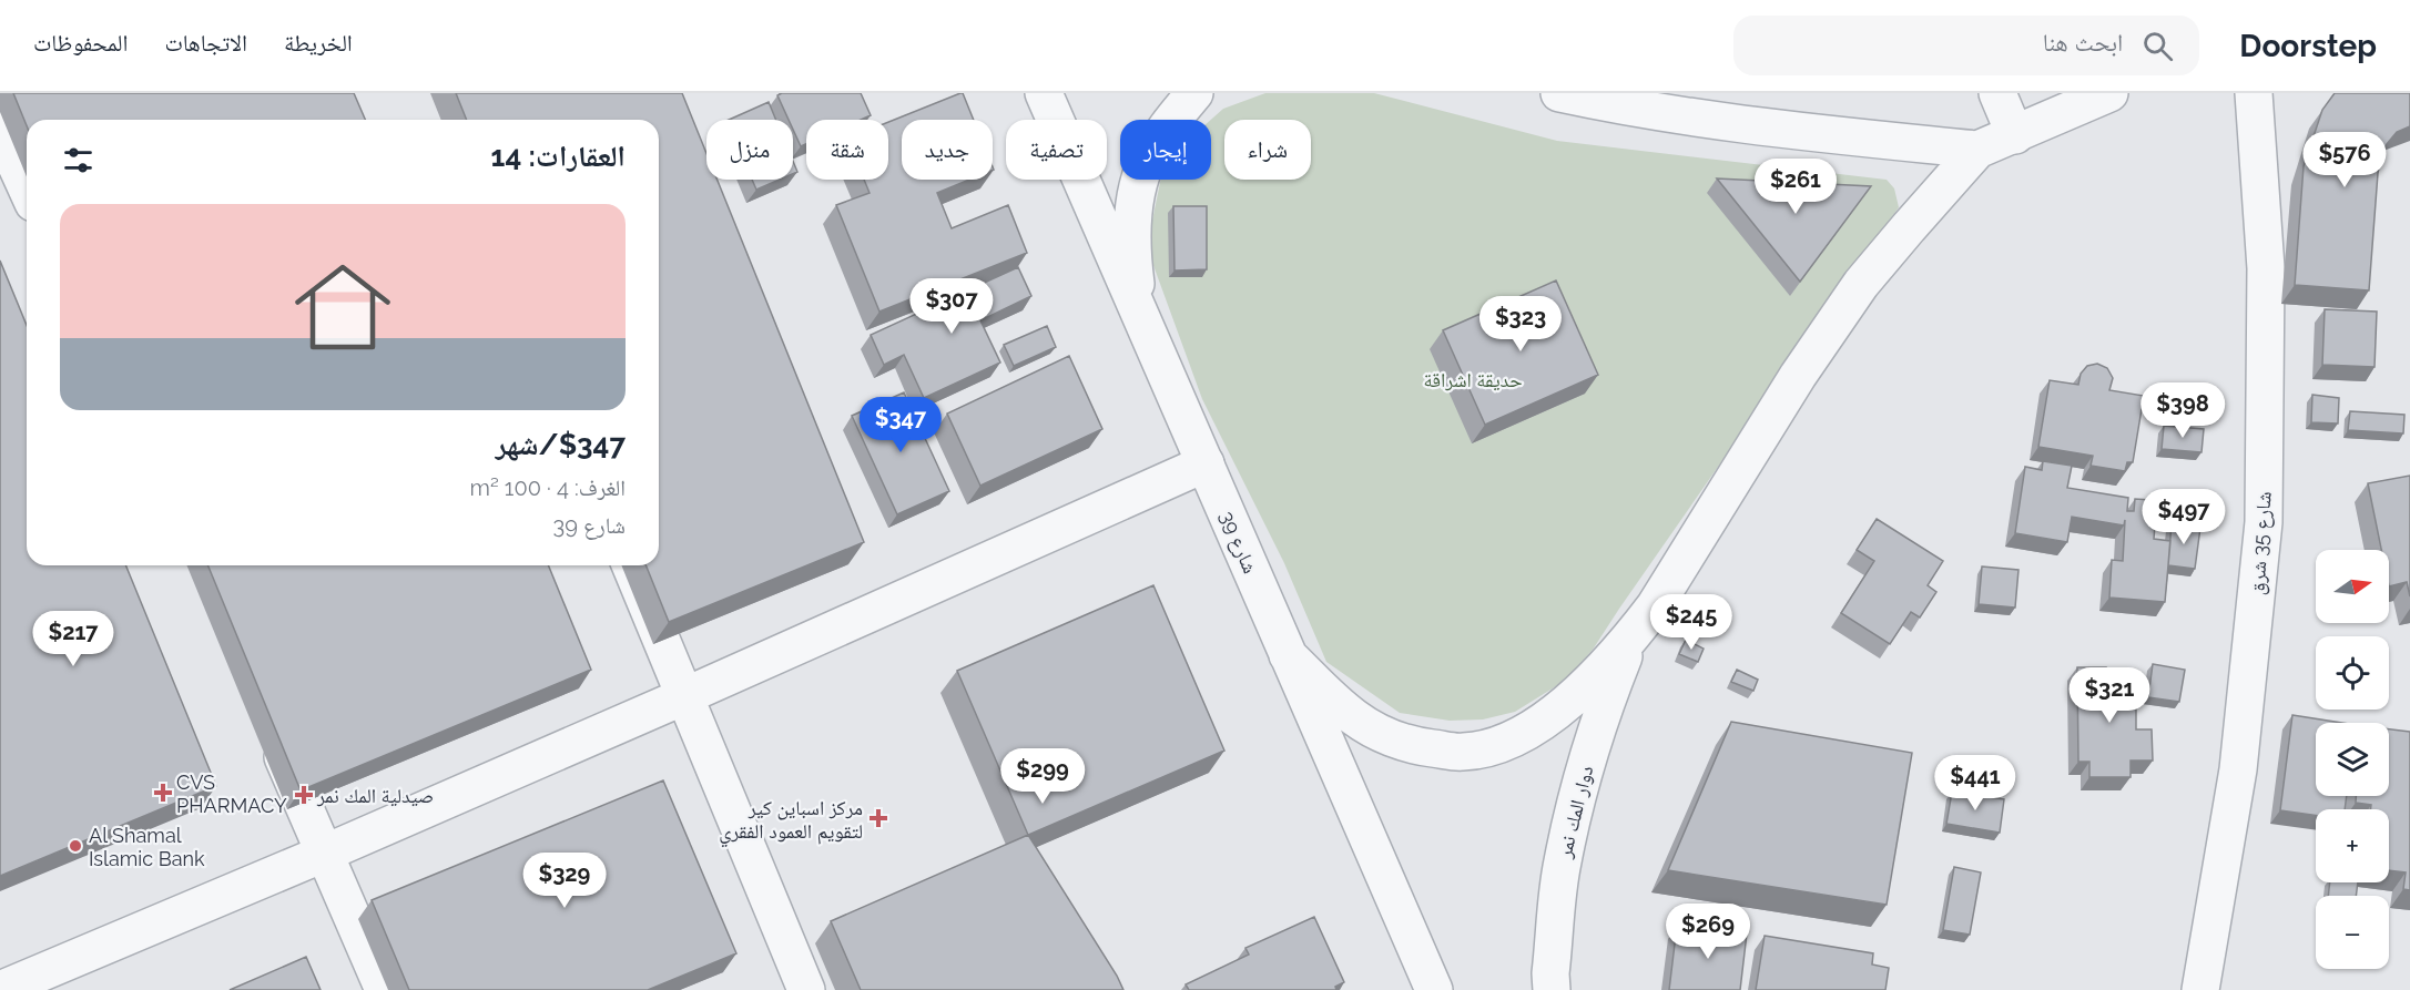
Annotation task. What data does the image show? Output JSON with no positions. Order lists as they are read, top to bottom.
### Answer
{
  "streets": {
    "street": ["شارع 39", "شارع 35 شرق", "دوار المك نمر"]
  },
  "parks": ["حديقة اشراقة"],
  "places": {
    "health": ["CVS PHARMACY", "صيدلية المك نمر", "مركز اسباين كير لتقويم العمود الفقري"],
    "other": ["Al Shamal Islamic Bank"]
  },
  "north": "right",
  "page": {
    "header": "Doorstep",
    "search": "ابحث هنا",
    "nav": ["الخريطة", "الاتجاهات", "المحفوظات"],
    "chip": [
      "شراء",
      "إيجار",
      "تصفية",
      "جديد",
      "شقة",
      "منزل"
    ],
    "heading": "العقارات: 14",
    "price": [
      "$576",
      "$261",
      "$307",
      "$323",
      "$398",
      "$347",
      "$497",
      "$245",
      "$217",
      "$321",
      "$299",
      "$441",
      "$329",
      "$269"
    ],
    "list": [
      {
        "name": "$347/شهر",
        "note": "الغرف: 4 · 100 m² · شارع 39"
      }
    ],
    "map_buttons": ["+", "−"]
  }
}
